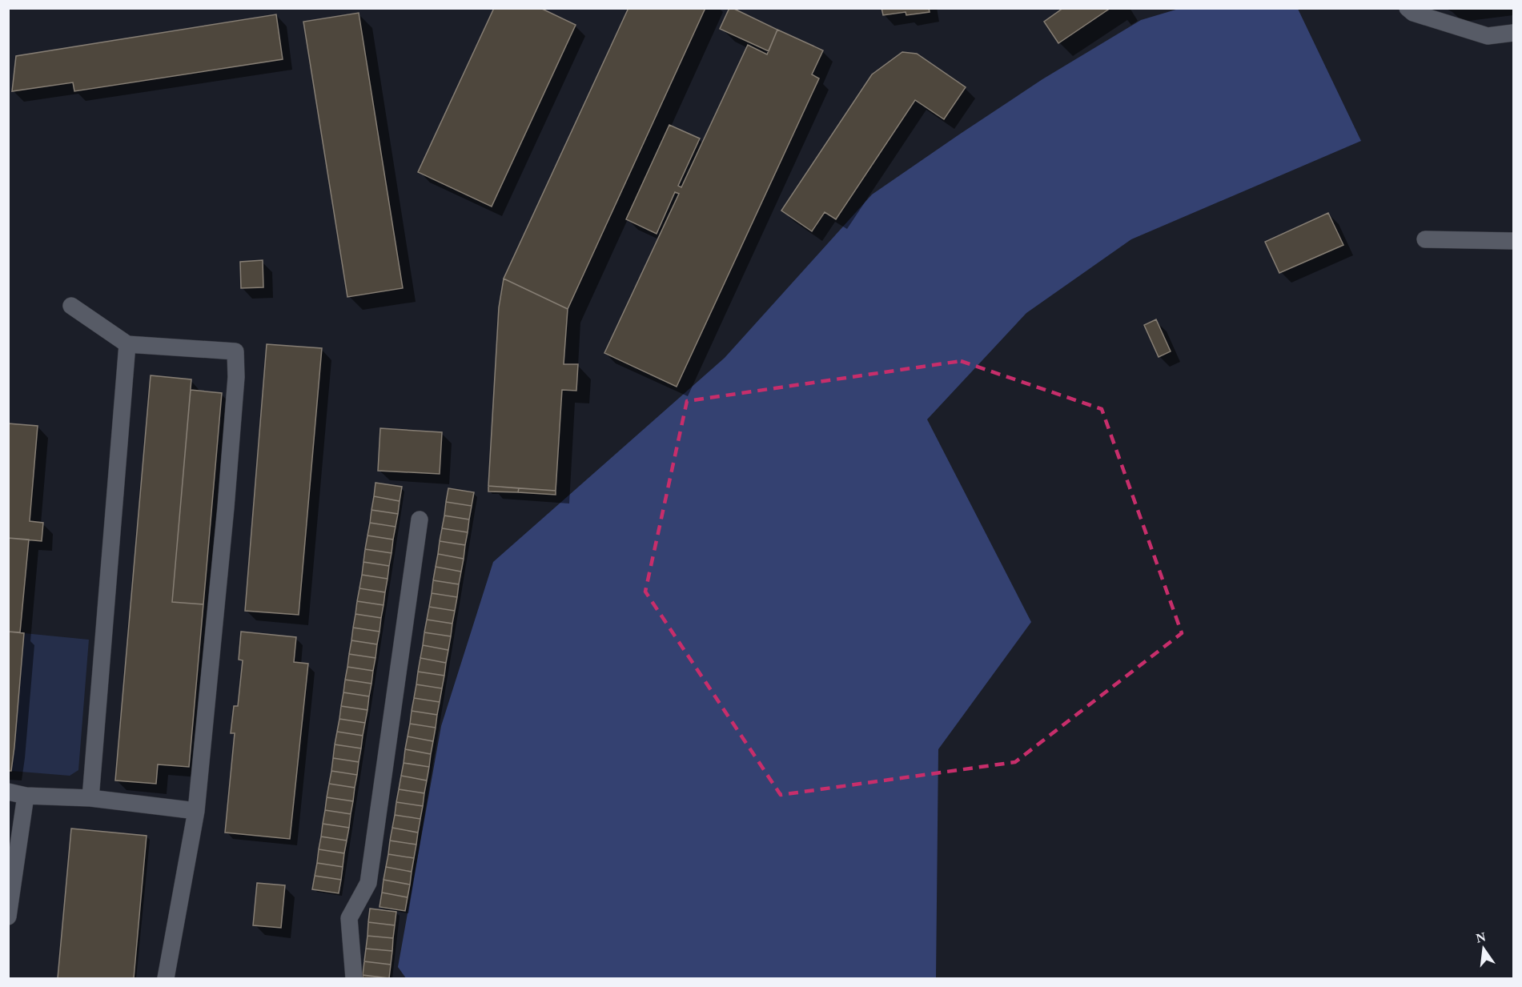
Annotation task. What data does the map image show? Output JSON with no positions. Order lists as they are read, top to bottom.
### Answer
{
  "north": "top"
}
